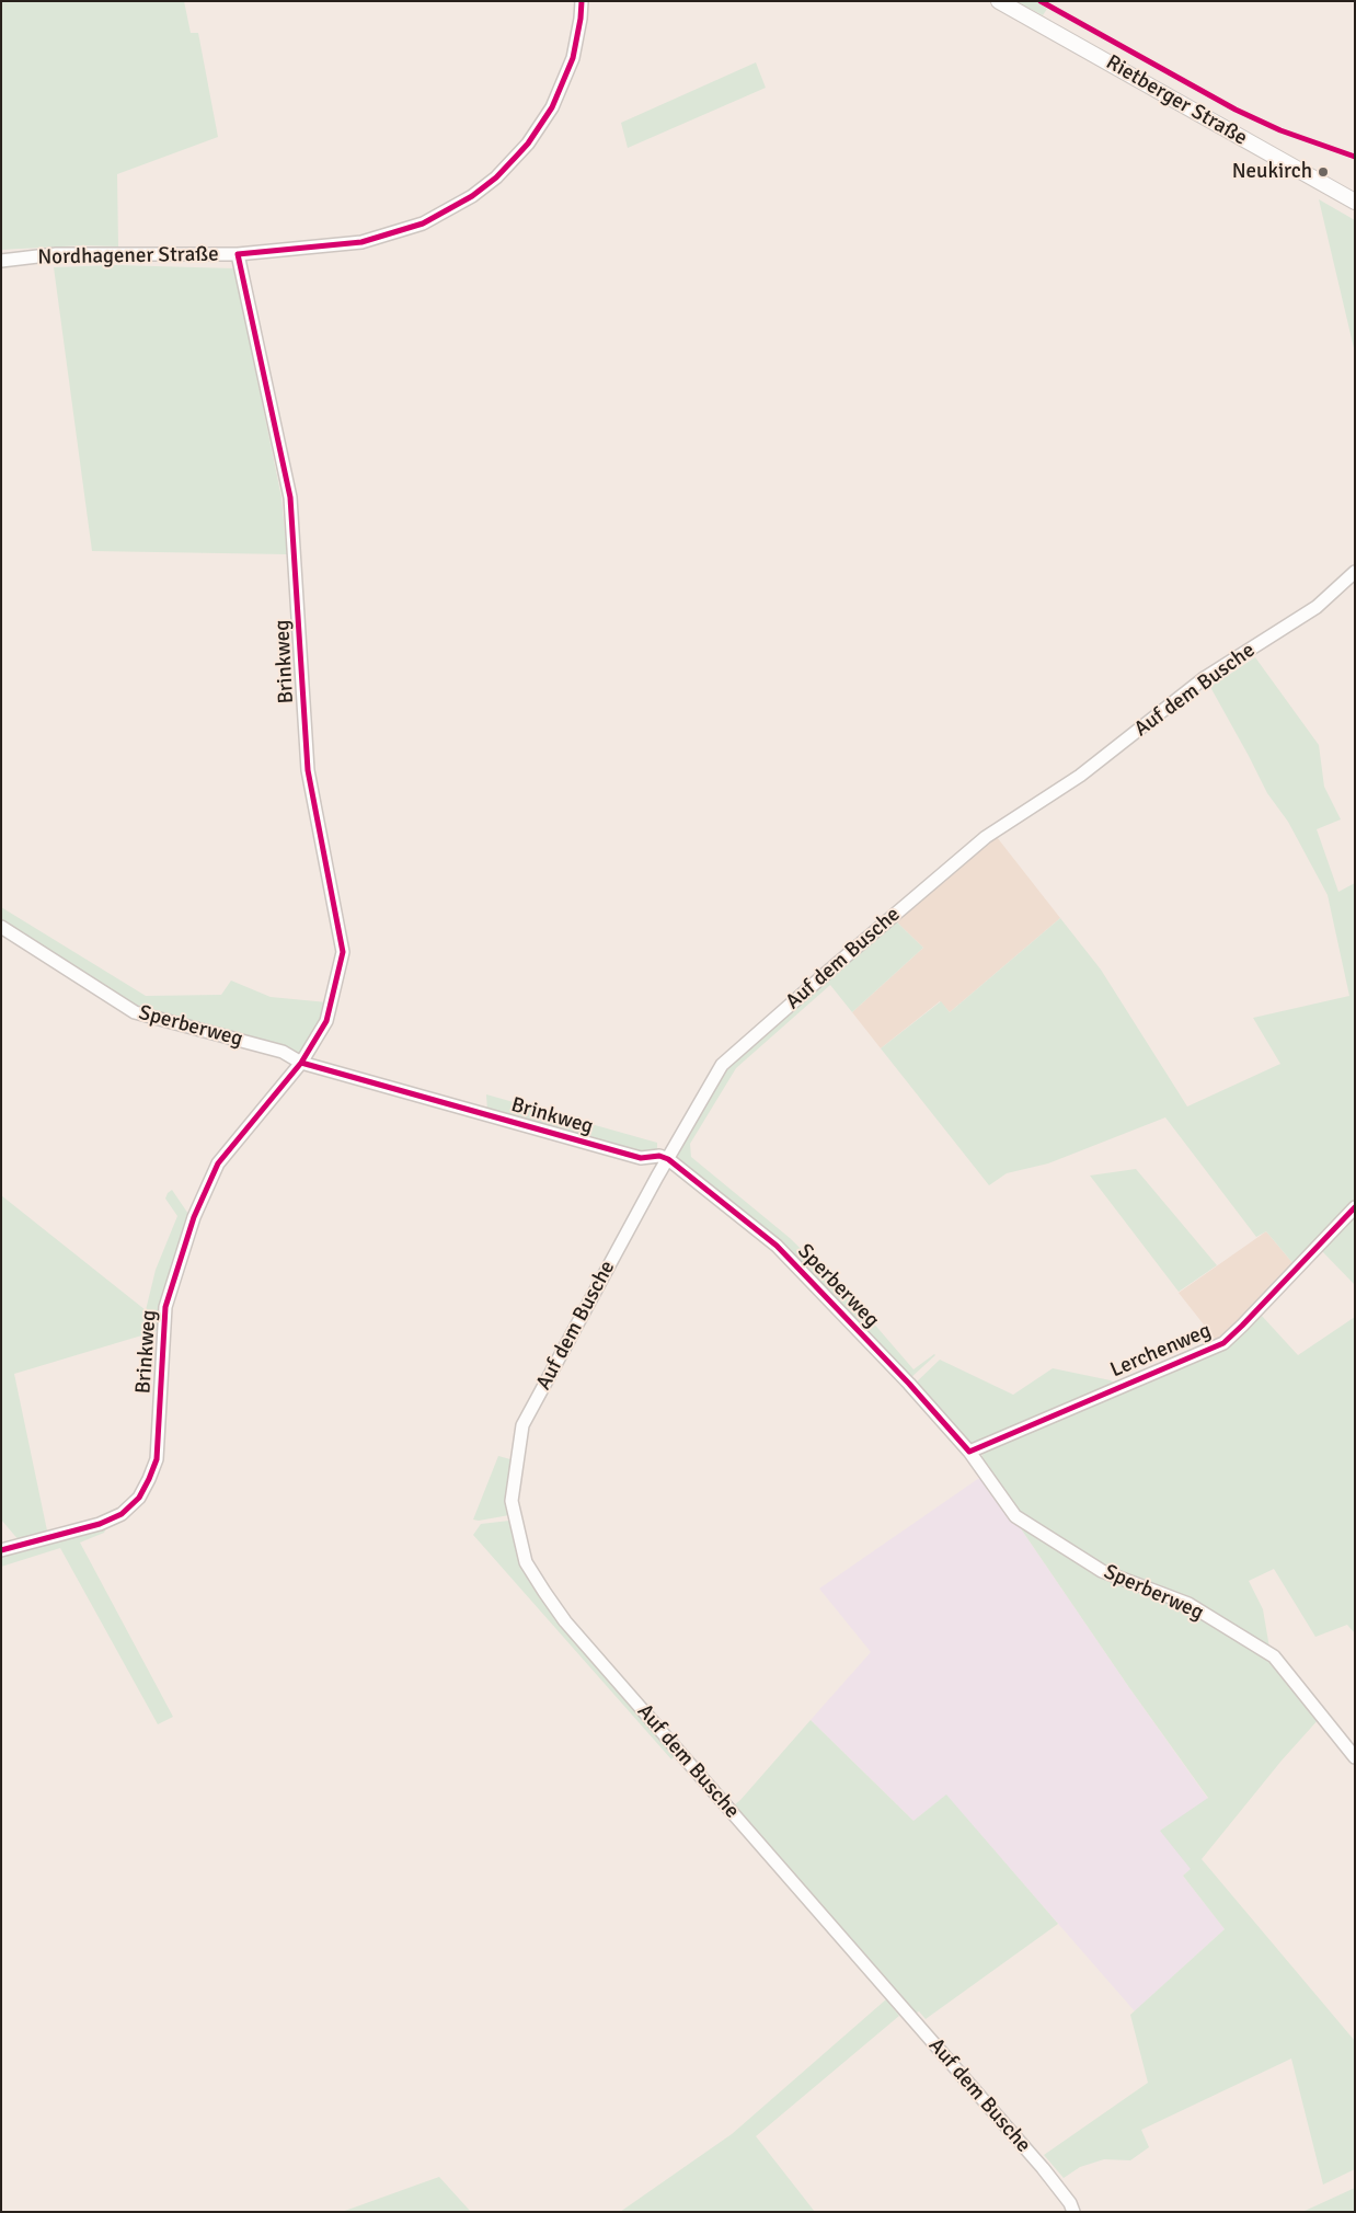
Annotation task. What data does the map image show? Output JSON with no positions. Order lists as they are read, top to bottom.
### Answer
{
  "streets": {
    "main road": ["Rietberger Straße"],
    "street": [
      "Nordhagener Straße",
      "Brinkweg",
      "Auf dem Busche",
      "Sperberweg",
      "Lerchenweg"
    ]
  },
  "crossings": [
    ["Nordhagener Straße", "Brinkweg"],
    ["Brinkweg", "Auf dem Busche"],
    ["Brinkweg", "Sperberweg"],
    ["Auf dem Busche", "Sperberweg"],
    ["Sperberweg", "Lerchenweg"]
  ],
  "places": ["Neukirch"]
}
